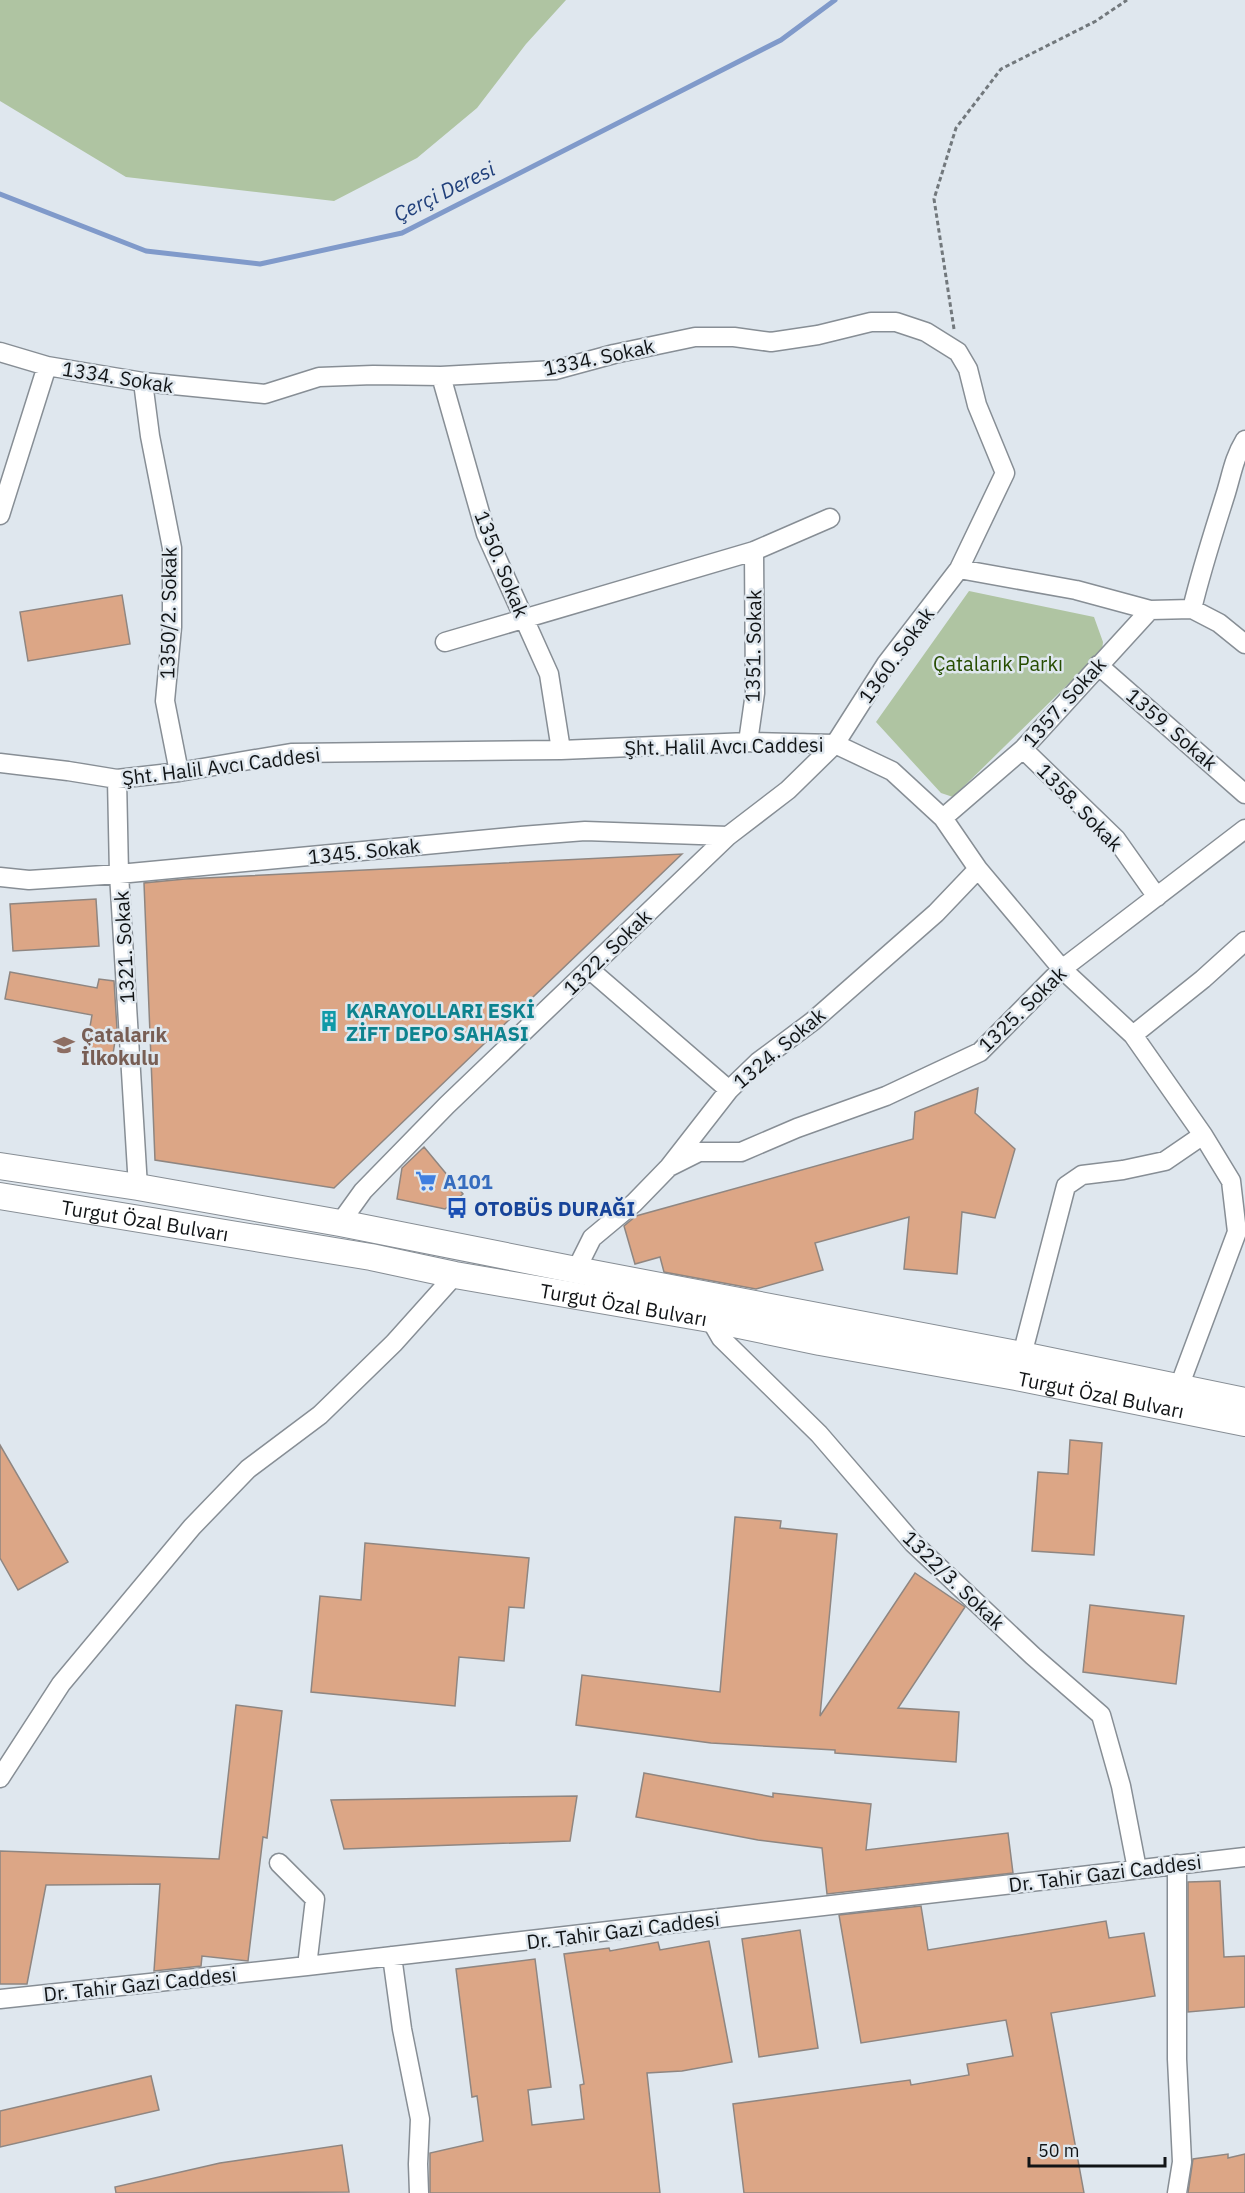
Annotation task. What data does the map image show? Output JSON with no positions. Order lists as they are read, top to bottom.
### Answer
{
  "streets": {
    "main road": ["Turgut Özal Bulvarı"],
    "street": [
      "1334. Sokak",
      "1350. Sokak",
      "1350/2. Sokak",
      "1351. Sokak",
      "1360. Sokak",
      "1357. Sokak",
      "1359. Sokak",
      "Şht. Halil Avcı Caddesi",
      "1358. Sokak",
      "1345. Sokak",
      "1321. Sokak",
      "1322. Sokak",
      "1325. Sokak",
      "1324. Sokak",
      "1322/3. Sokak",
      "Dr. Tahir Gazi Caddesi"
    ]
  },
  "crossings": [
    ["1334. Sokak", "1350. Sokak"],
    ["1334. Sokak", "1350/2. Sokak"],
    ["1350. Sokak", "Şht. Halil Avcı Caddesi"],
    ["1350/2. Sokak", "Şht. Halil Avcı Caddesi"],
    ["1351. Sokak", "Şht. Halil Avcı Caddesi"],
    ["1360. Sokak", "Şht. Halil Avcı Caddesi"],
    ["1360. Sokak", "1322. Sokak"],
    ["1357. Sokak", "1359. Sokak"],
    ["1357. Sokak", "Şht. Halil Avcı Caddesi"],
    ["1357. Sokak", "1358. Sokak"],
    ["Şht. Halil Avcı Caddesi", "1321. Sokak"],
    ["Şht. Halil Avcı Caddesi", "1322. Sokak"],
    ["Şht. Halil Avcı Caddesi", "1325. Sokak"],
    ["Şht. Halil Avcı Caddesi", "1324. Sokak"],
    ["Şht. Halil Avcı Caddesi", "Turgut Özal Bulvarı"],
    ["1358. Sokak", "1325. Sokak"],
    ["1345. Sokak", "1321. Sokak"],
    ["1345. Sokak", "1322. Sokak"],
    ["1321. Sokak", "Turgut Özal Bulvarı"],
    ["1322. Sokak", "Turgut Özal Bulvarı"],
    ["1325. Sokak", "1324. Sokak"],
    ["1324. Sokak", "Turgut Özal Bulvarı"],
    ["Turgut Özal Bulvarı", "1322/3. Sokak"],
    ["1322/3. Sokak", "Dr. Tahir Gazi Caddesi"]
  ],
  "water": ["Çerçi Deresi"],
  "parks": ["Çatalarık Parkı"],
  "places": {
    "building": ["KARAYOLLARI ESKİ ZİFT DEPO SAHASI"],
    "school or university": ["Çatalarık İlkokulu"],
    "supermarket": ["A101"],
    "bus stop": ["OTOBÜS DURAĞI"]
  },
  "scale_bar": "50 m"
}
